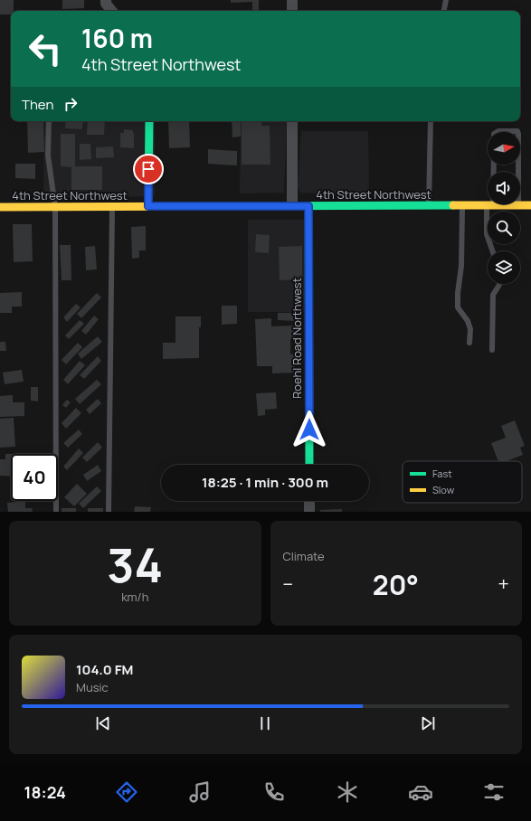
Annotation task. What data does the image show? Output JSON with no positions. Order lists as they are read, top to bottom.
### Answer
{
  "streets": {
    "main road": ["4th Street Northwest", "Roehl Road Northwest"]
  },
  "crossings": [
    ["4th Street Northwest", "Roehl Road Northwest"]
  ],
  "legend": ["Fast", "Slow"],
  "north": "right",
  "page": {
    "turn": ["160 m", "4th Street Northwest"],
    "then": "Then",
    "limit": "40",
    "trip": "18:25 · 1 min · 300 m",
    "tile": [
      ["34", "km/h"],
      "Climate"
    ],
    "heat": ["−", "20°", "+"],
    "song": ["104.0 FM", "Music"],
    "tabs": "18:24"
  }
}
